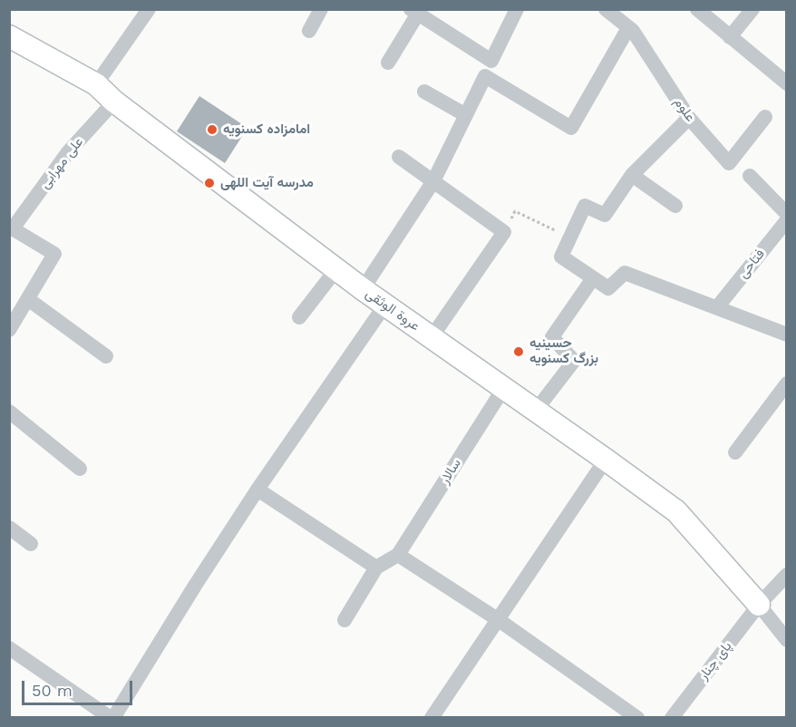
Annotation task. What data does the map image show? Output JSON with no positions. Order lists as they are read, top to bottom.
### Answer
{
  "streets": {
    "street": [
      "علوم",
      "علی مهرابی",
      "فتاحی",
      "عروة الوثقی",
      "سالار",
      "پای چنار"
    ]
  },
  "crossings": [
    ["علی مهرابی", "عروة الوثقی"],
    ["عروة الوثقی", "سالار"],
    ["عروة الوثقی", "پای چنار"]
  ],
  "places": ["امامزاده کسنویه", "مدرسه آیت اللهی", "حسینیه بزرگ کسنویه"],
  "scale_bar": "50 m"
}
